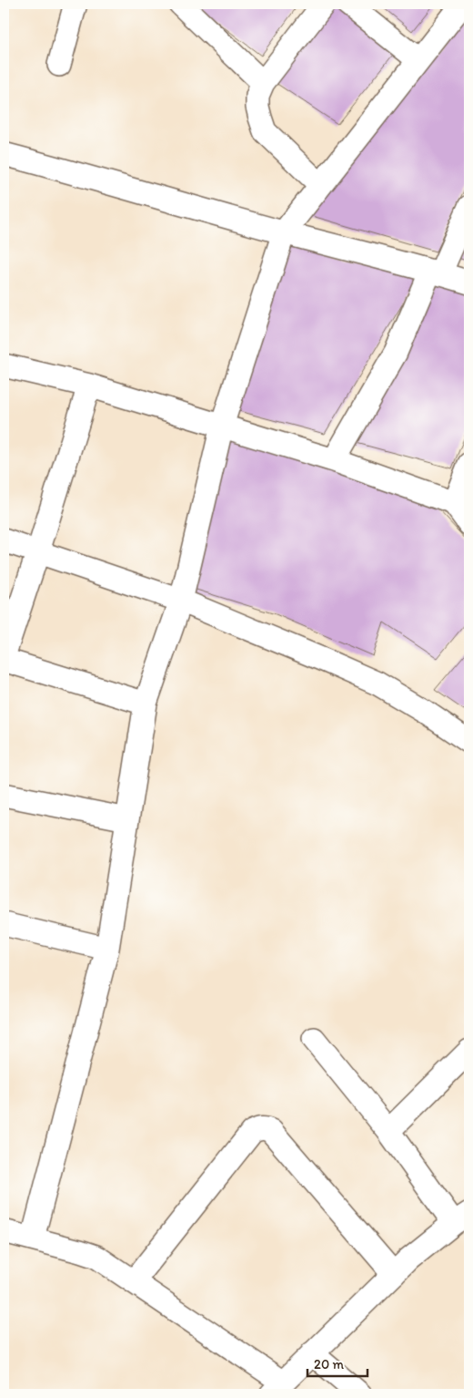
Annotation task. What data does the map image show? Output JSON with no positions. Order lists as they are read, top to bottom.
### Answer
{
  "scale_bar": "20 m"
}
